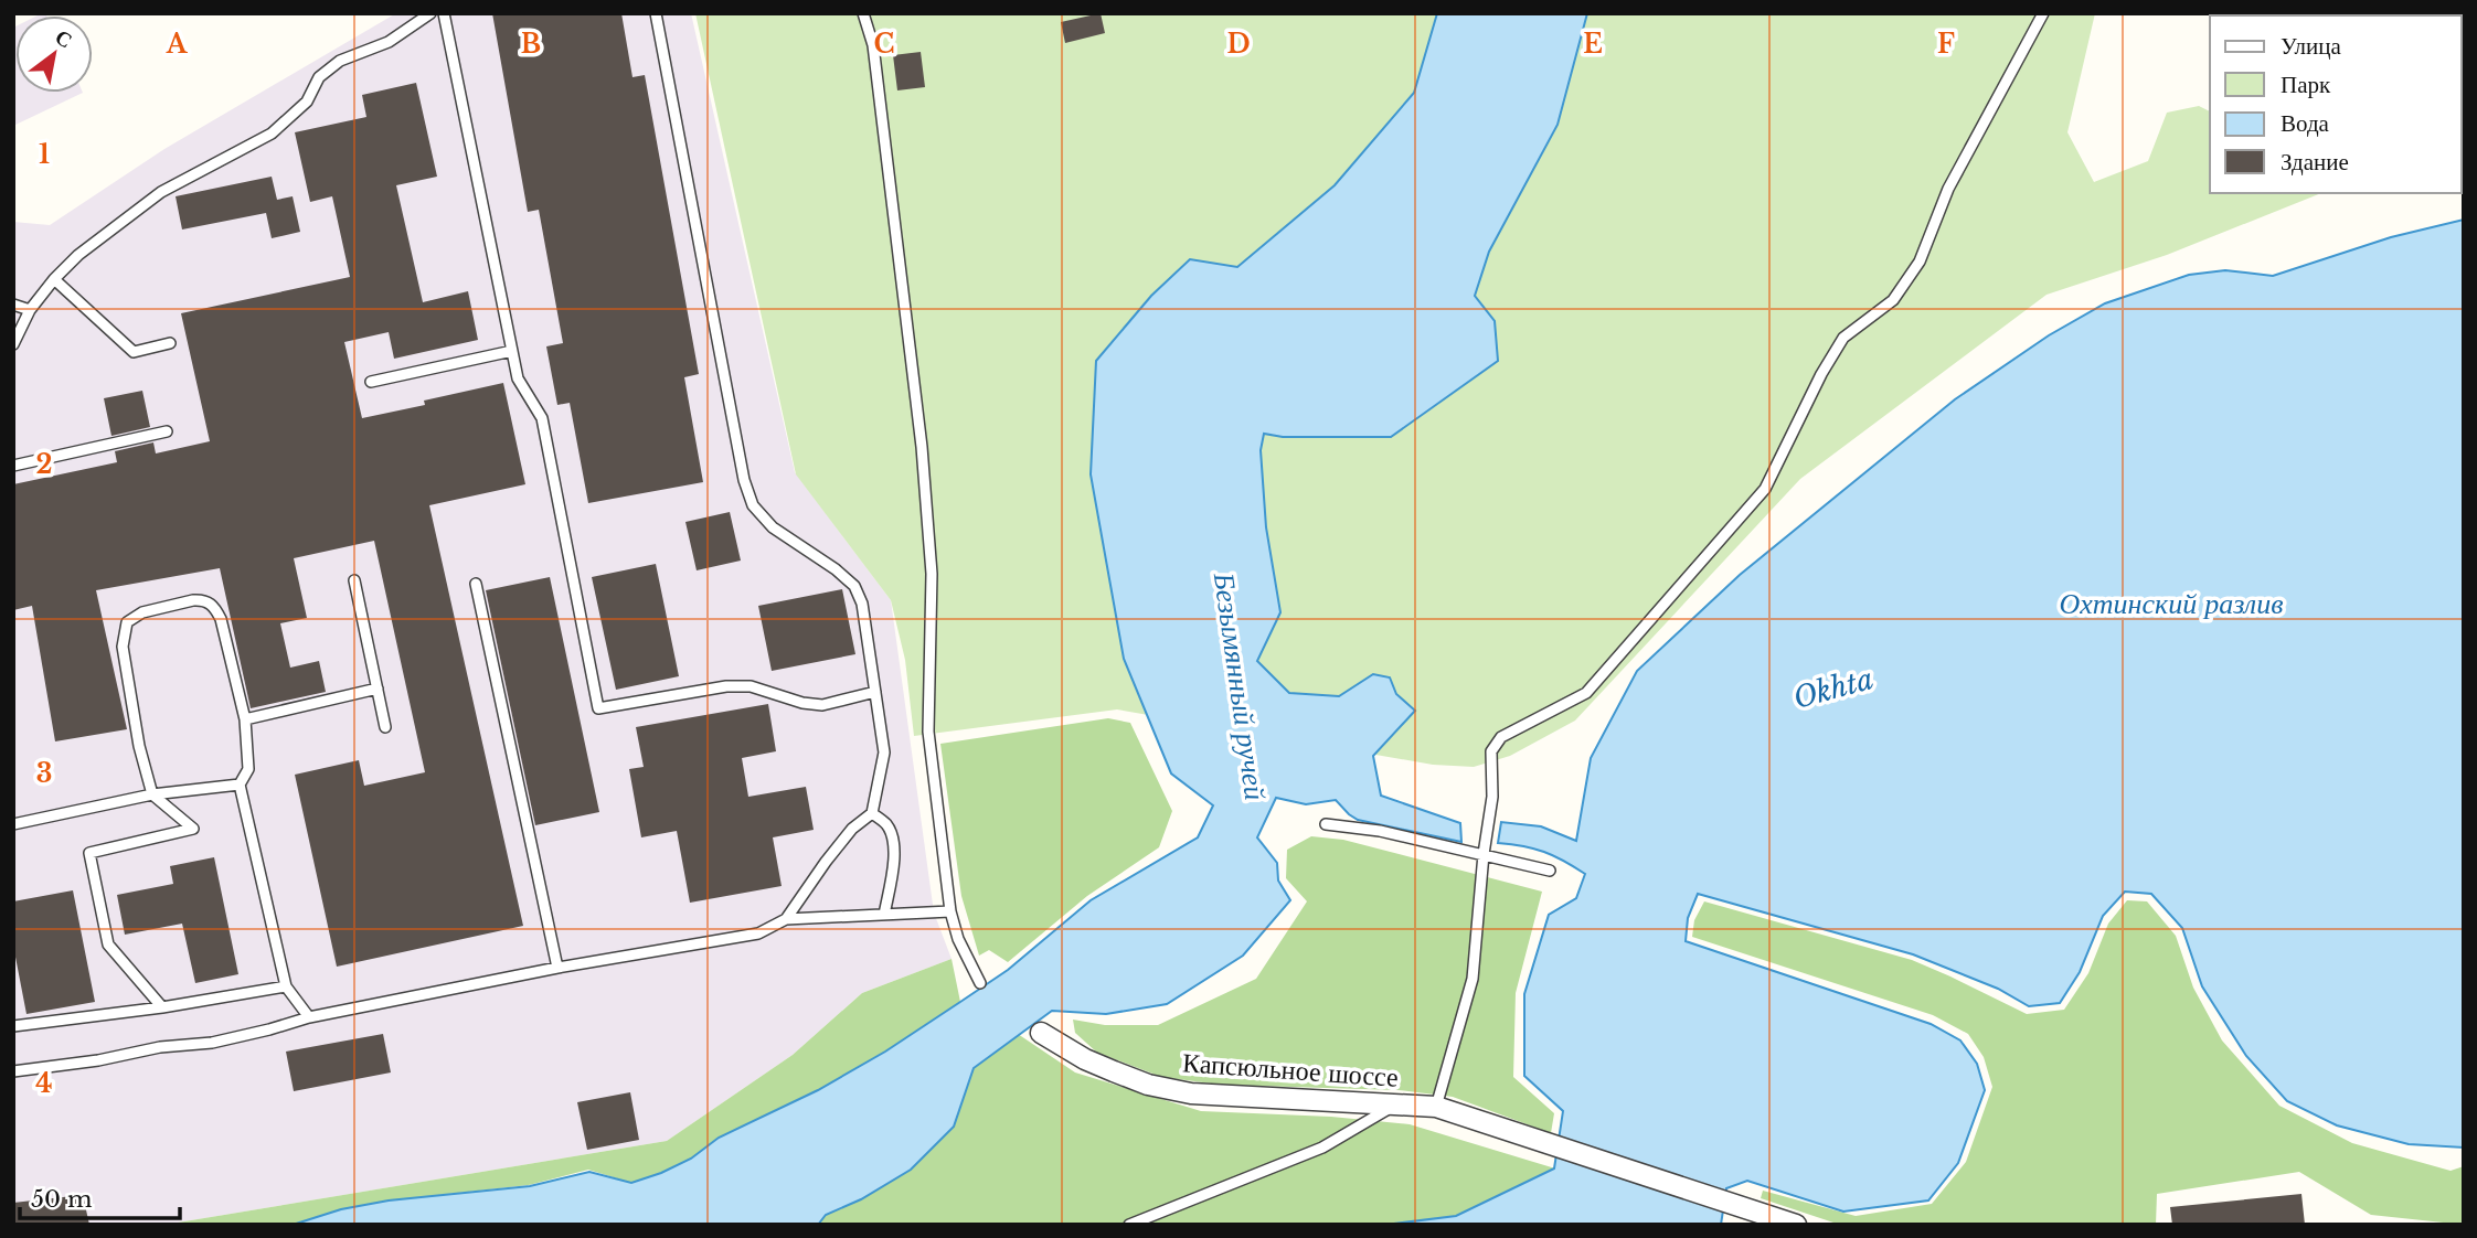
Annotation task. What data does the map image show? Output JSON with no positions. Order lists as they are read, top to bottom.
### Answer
{
  "streets": {
    "street": ["Капсюльное шоссе"]
  },
  "water": ["Охтинский разлив", "Безымянный ручей", "Okhta"],
  "legend": [
    "Улица",
    "Парк",
    "Вода",
    "Здание"
  ],
  "scale_bar": "50 m",
  "north": "top right",
  "grid": {
    "columns": [
      "A",
      "B",
      "C",
      "D",
      "E",
      "F"
    ],
    "rows": [
      "1",
      "2",
      "3",
      "4"
    ]
  }
}
